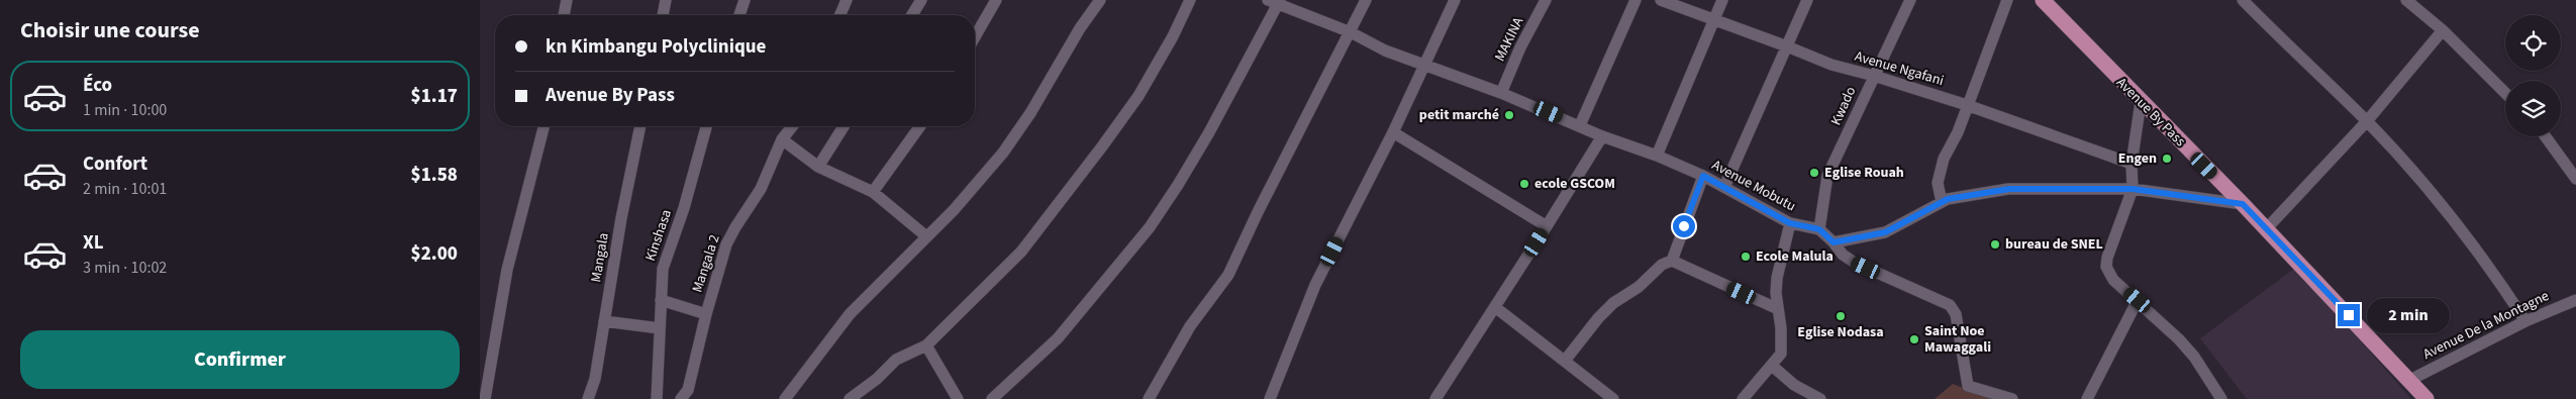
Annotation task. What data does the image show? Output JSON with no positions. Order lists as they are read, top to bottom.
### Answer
{
  "streets": {
    "highway": ["Avenue By Pass"],
    "street": [
      "MAKINA",
      "Avenue Ngafani",
      "Kwado",
      "Avenue Mobutu",
      "Kinshasa",
      "Mangala",
      "Mangala 2",
      "Avenue De la Montagne"
    ]
  },
  "crossings": [
    ["MAKINA", "Avenue Mobutu"],
    ["Avenue Ngafani", "Kwado"],
    ["Kwado", "Avenue Mobutu"],
    ["Avenue By Pass", "Avenue De la Montagne"]
  ],
  "places": [
    "petit marché",
    "Engen",
    "Eglise Rouah",
    "ecole GSCOM",
    "bureau de SNEL",
    "Ecole Malula",
    "Eglise Nodasa",
    "Saint Noe Mawaggali"
  ],
  "page": {
    "heading": "Choisir une course",
    "banner": ["kn Kimbangu Polyclinique", "Avenue By Pass"],
    "list": [
      {
        "name": "Éco",
        "note": "1 min · 10:00",
        "value": "$1.17"
      },
      {
        "name": "Confort",
        "note": "2 min · 10:01",
        "value": "$1.58"
      },
      {
        "name": "XL",
        "note": "3 min · 10:02",
        "value": "$2.00"
      }
    ],
    "bubble": "2 min",
    "buttons": "Confirmer"
  }
}
